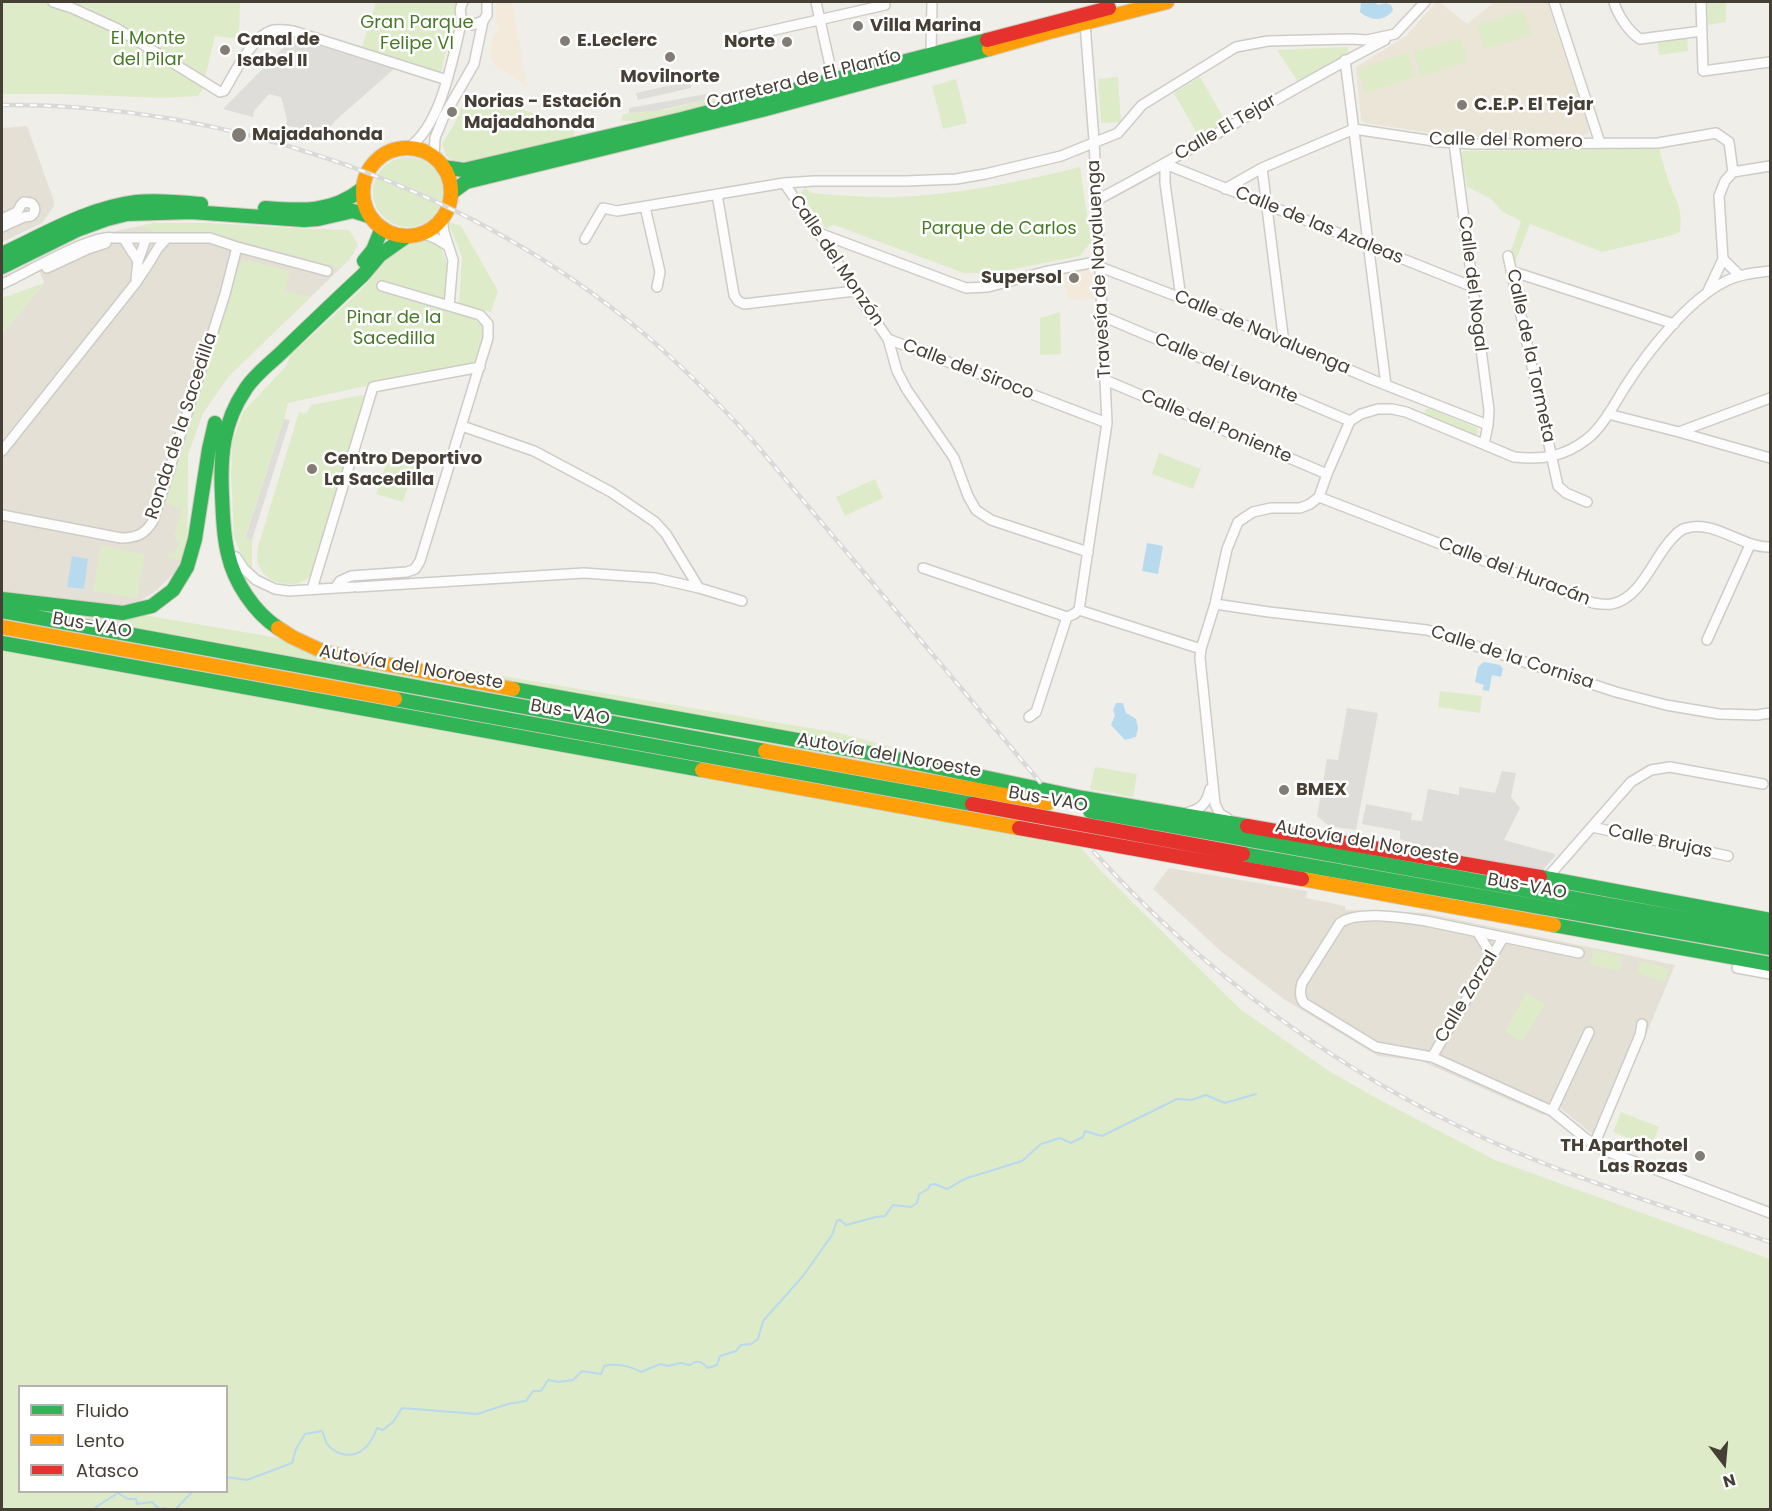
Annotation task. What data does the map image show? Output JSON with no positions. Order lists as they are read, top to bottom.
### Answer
{
  "streets": {
    "main road": ["Carretera de El Plantío", "Bus-VAO", "Autovía del Noroeste"],
    "street": [
      "Calle El Tejar",
      "Calle del Romero",
      "Calle de las Azaleas",
      "Calle del Monzón",
      "Travesía de Navaluenga",
      "Calle del Nogal",
      "Calle de Navaluenga",
      "Calle de la Tormeta",
      "Calle del Levante",
      "Calle del Siroco",
      "Ronda de la Sacedilla",
      "Calle del Poniente",
      "Calle del Huracán",
      "Calle de la Cornisa",
      "Calle Brujas",
      "Calle Zorzal"
    ]
  },
  "crossings": [
    ["Carretera de El Plantío", "Travesía de Navaluenga"],
    ["Calle El Tejar", "Calle de las Azaleas"],
    ["Calle El Tejar", "Travesía de Navaluenga"],
    ["Calle del Romero", "Calle del Nogal"],
    ["Calle de las Azaleas", "Calle del Nogal"],
    ["Calle del Monzón", "Calle del Siroco"],
    ["Travesía de Navaluenga", "Calle de Navaluenga"],
    ["Travesía de Navaluenga", "Calle del Levante"],
    ["Travesía de Navaluenga", "Calle del Siroco"],
    ["Travesía de Navaluenga", "Calle del Poniente"],
    ["Calle del Nogal", "Calle de Navaluenga"]
  ],
  "parks": [
    "Gran Parque Felipe VI",
    "El Monte del Pilar",
    "Parque de Carlos",
    "Pinar de la Sacedilla"
  ],
  "places": [
    "Villa Marina",
    "E.Leclerc",
    "Norte",
    "Canal de Isabel II",
    "Movilnorte",
    "C.E.P. El Tejar",
    "Norias - Estación Majadahonda",
    "Majadahonda",
    "Supersol",
    "Centro Deportivo La Sacedilla",
    "BMEX",
    "TH Aparthotel Las Rozas"
  ],
  "legend": ["Fluido", "Lento", "Atasco"],
  "north": "bottom"
}
